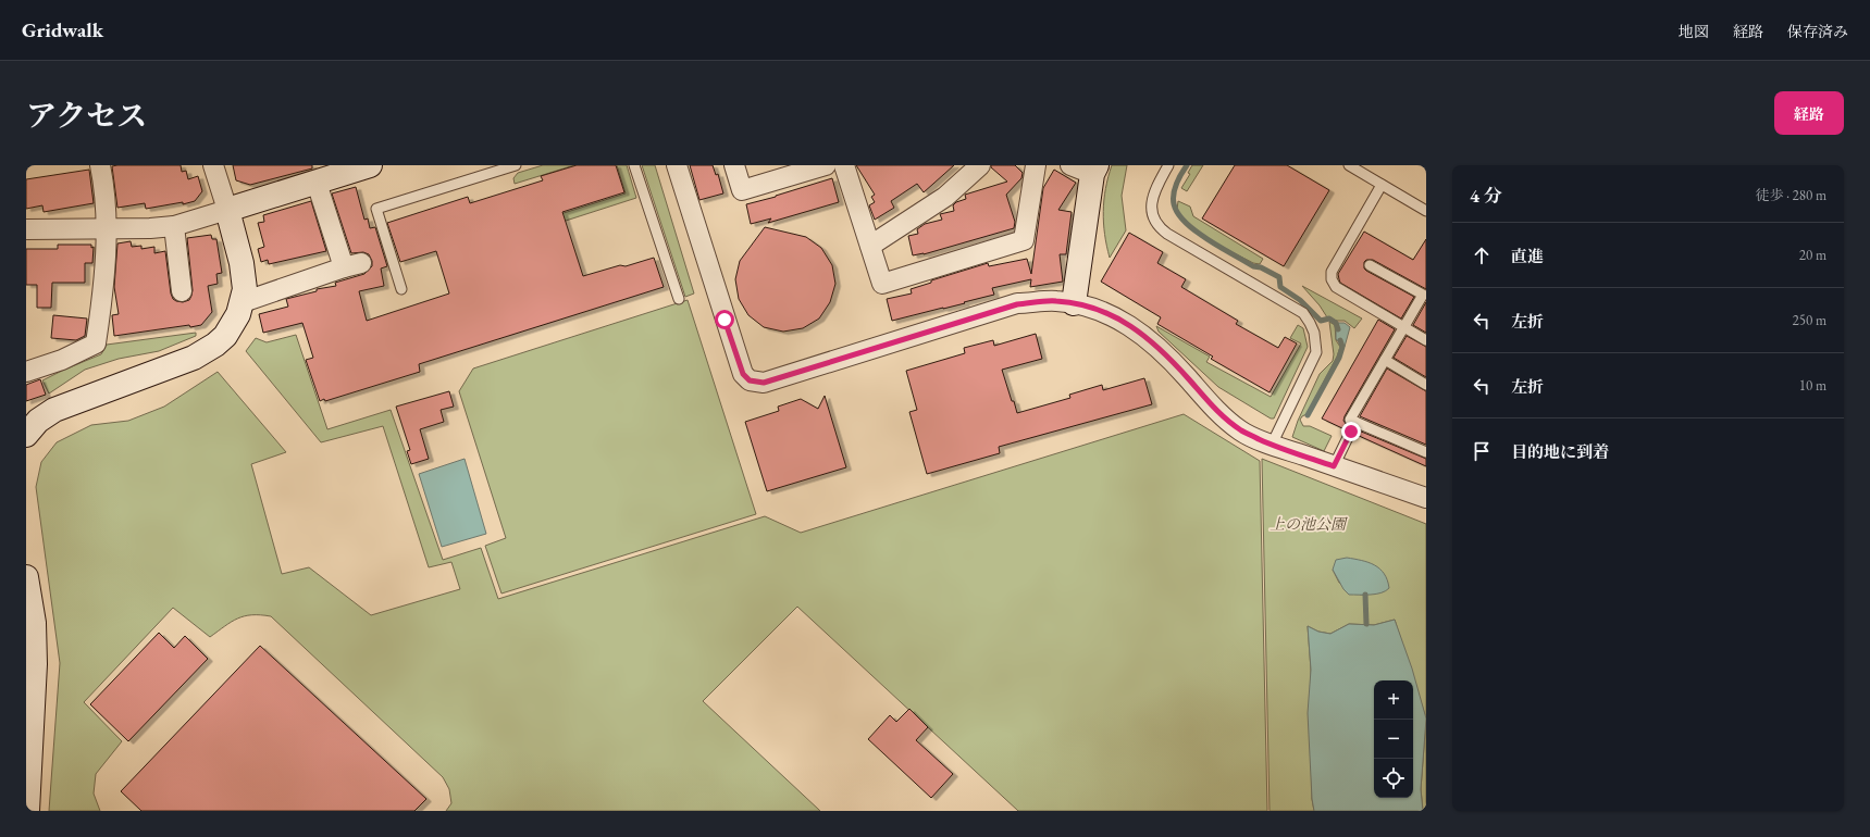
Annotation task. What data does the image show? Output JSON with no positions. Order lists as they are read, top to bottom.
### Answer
{
  "parks": ["上の池公園"],
  "page": {
    "header": "Gridwalk",
    "nav": ["地図", "経路", "保存済み"],
    "title": "アクセス",
    "buttons": "経路",
    "heading": ["4 分", "徒歩 · 280 m"],
    "list": [
      ["直進", "20 m"],
      ["左折", "250 m"],
      ["左折", "10 m"],
      "目的地に到着"
    ],
    "map_buttons": ["+", "−"]
  }
}
